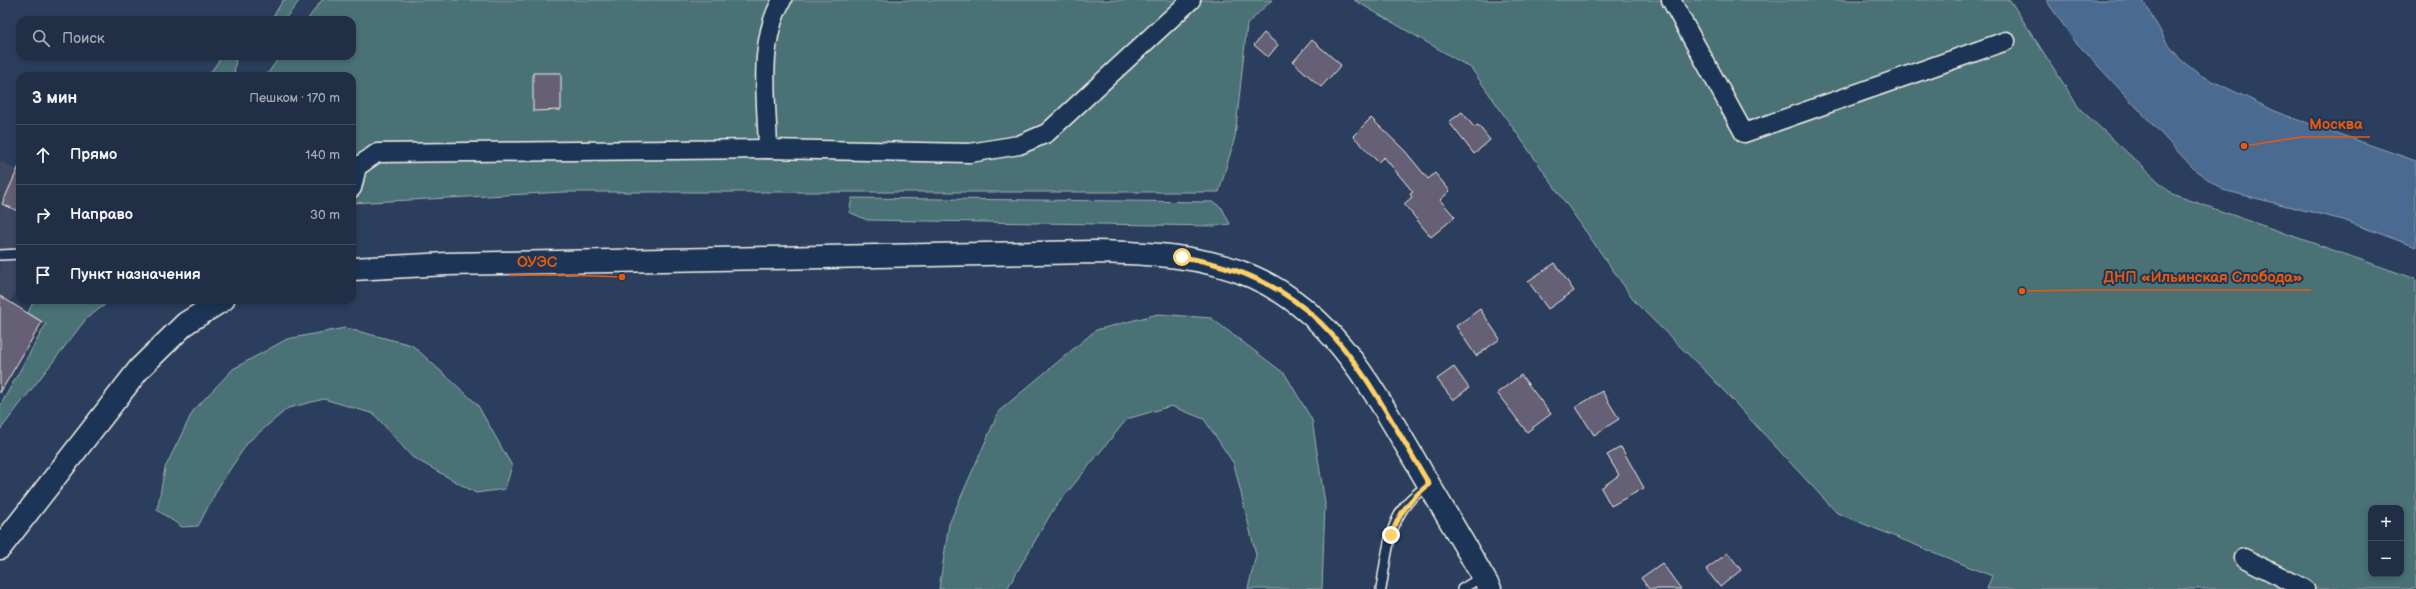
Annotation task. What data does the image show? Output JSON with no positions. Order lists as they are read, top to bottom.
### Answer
{
  "places": ["Москва", "ОУЭС", "ДНП «Ильинская Слобода»"],
  "page": {
    "search": "Поиск",
    "heading": ["3 мин", "Пешком · 170 m"],
    "list": [
      ["Прямо", "140 m"],
      ["Направо", "30 m"],
      "Пункт назначения"
    ],
    "map_buttons": ["+", "−"]
  }
}
